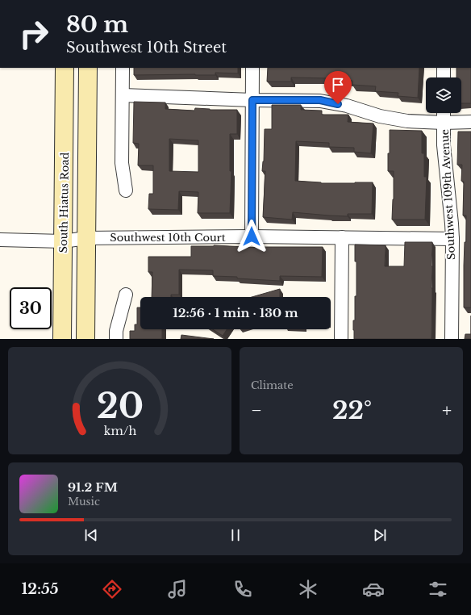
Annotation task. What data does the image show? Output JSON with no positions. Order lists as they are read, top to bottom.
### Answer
{
  "streets": {
    "main road": ["South Hiatus Road"],
    "street": ["Southwest 109th Avenue", "Southwest 10th Court"]
  },
  "crossings": [
    ["Southwest 109th Avenue", "Southwest 10th Court"],
    ["South Hiatus Road", "Southwest 10th Court"]
  ],
  "page": {
    "turn": ["80 m", "Southwest 10th Street"],
    "limit": "30",
    "trip": "12:56 · 1 min · 130 m",
    "tile": "Climate",
    "heat": ["−", "22°", "+"],
    "song": ["91.2 FM", "Music"],
    "tabs": "12:55",
    "gauge": ["20", "km/h"]
  }
}
